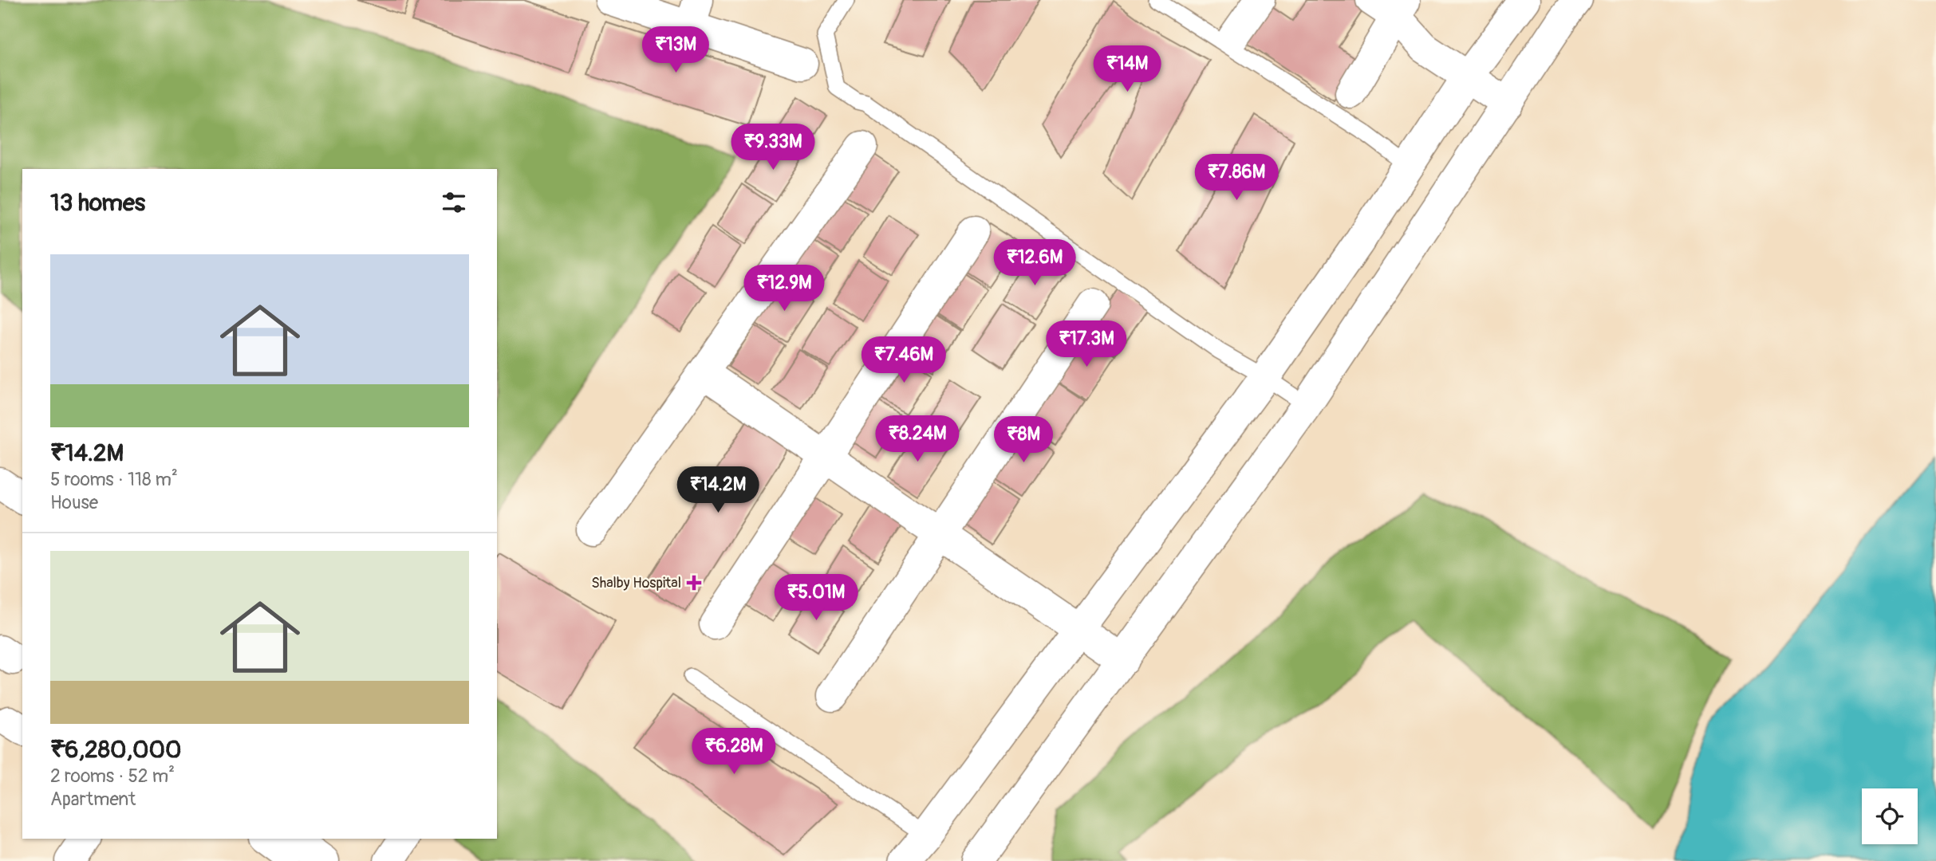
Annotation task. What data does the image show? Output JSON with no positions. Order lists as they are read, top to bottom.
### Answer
{
  "places": {
    "health": ["Shalby Hospital"]
  },
  "page": {
    "price": [
      "₹13M",
      "₹14M",
      "₹9.33M",
      "₹7.86M",
      "₹12.6M",
      "₹12.9M",
      "₹17.3M",
      "₹7.46M",
      "₹8.24M",
      "₹8M",
      "₹14.2M",
      "₹5.01M",
      "₹6.28M"
    ],
    "heading": "13 homes",
    "list": [
      {
        "name": "₹14.2M",
        "note": "5 rooms · 118 m² · House"
      },
      {
        "name": "₹6,280,000",
        "note": "2 rooms · 52 m² · Apartment"
      }
    ]
  }
}
